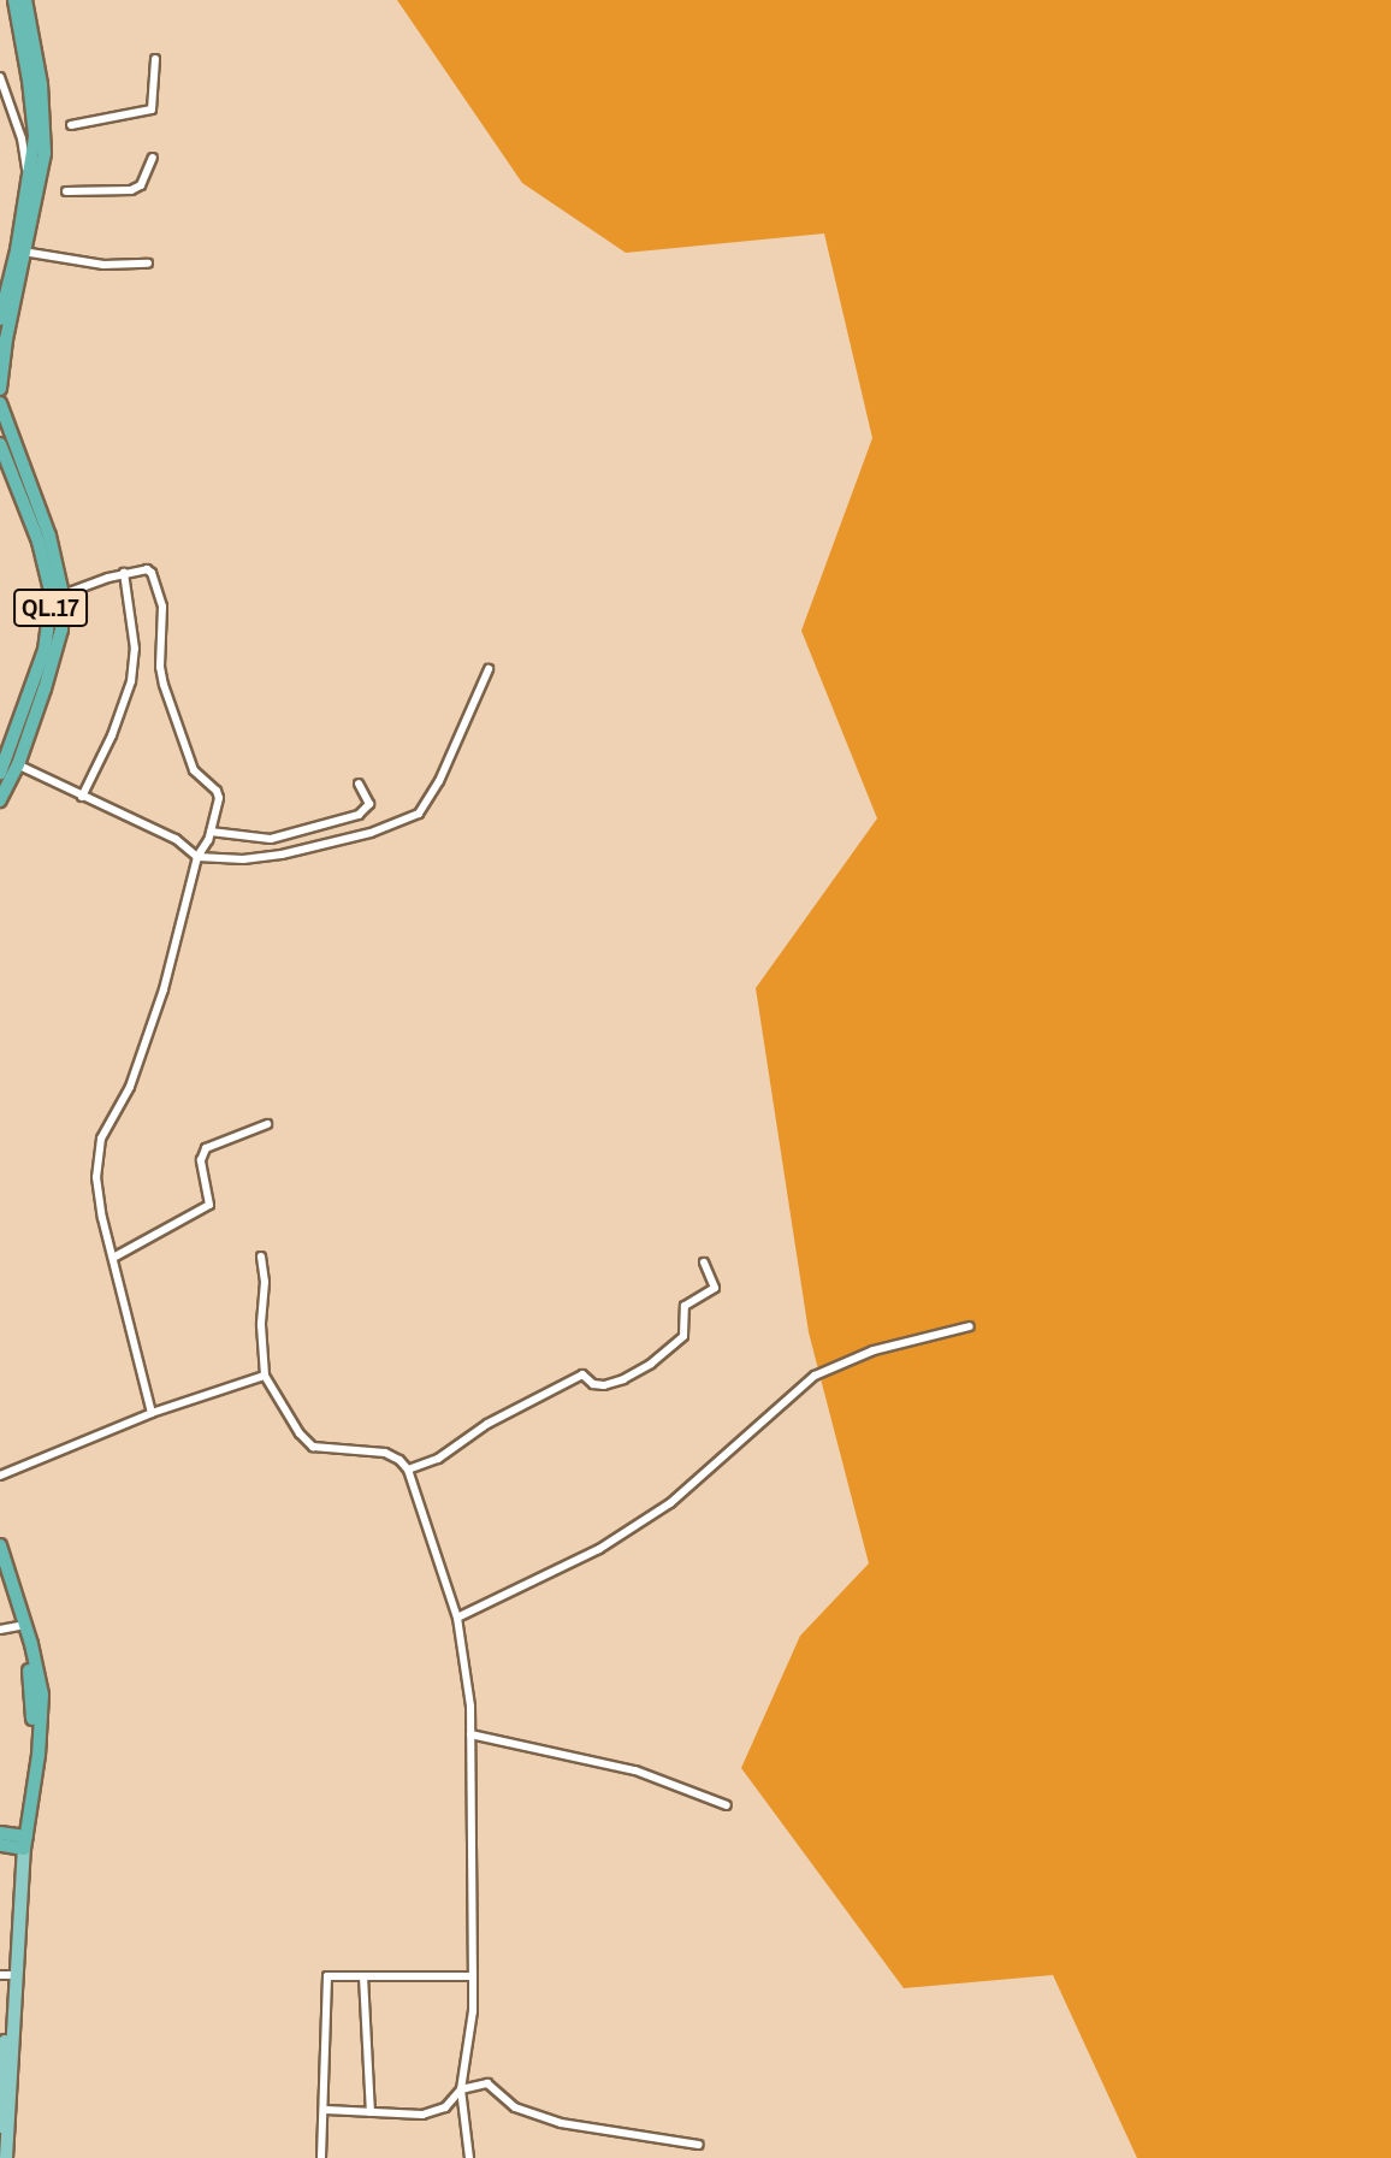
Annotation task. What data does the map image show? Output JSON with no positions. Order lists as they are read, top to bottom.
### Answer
{
  "streets": {
    "highway": ["QL.17"]
  }
}
